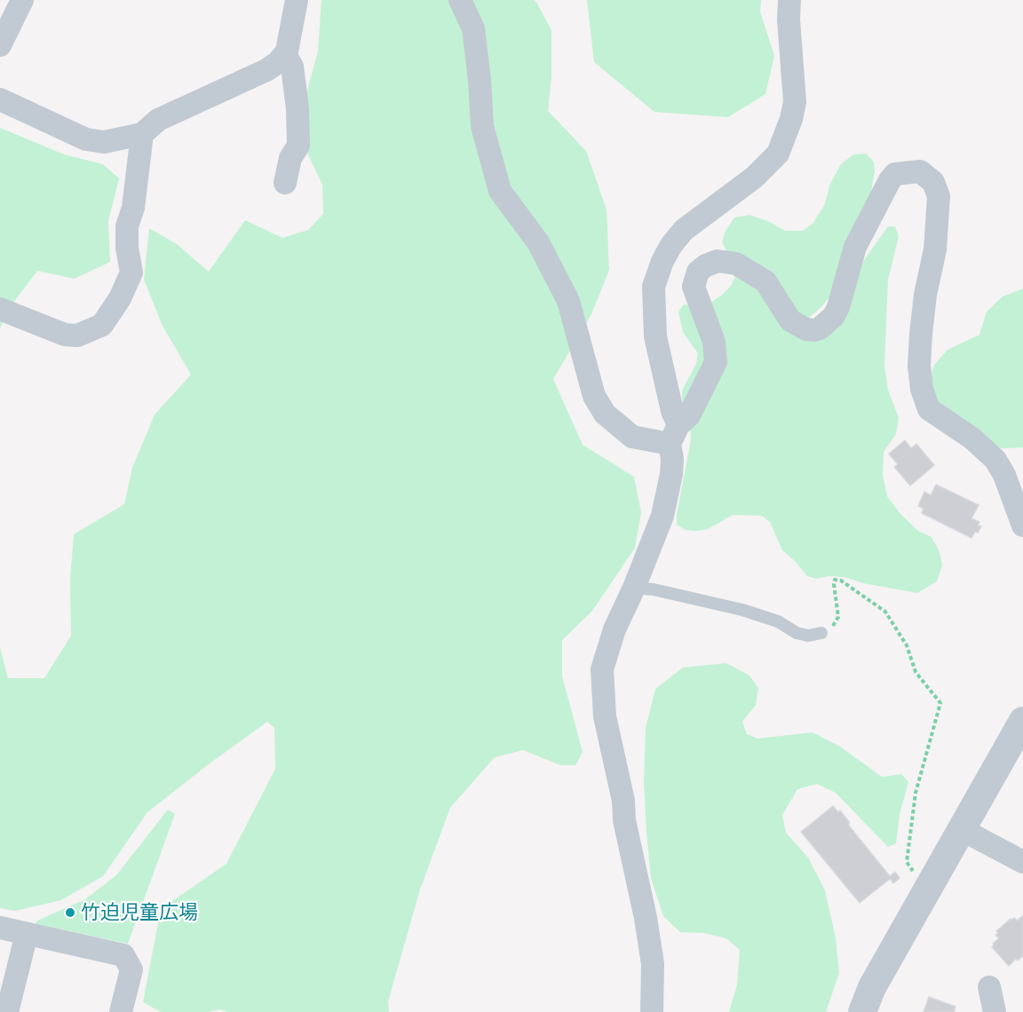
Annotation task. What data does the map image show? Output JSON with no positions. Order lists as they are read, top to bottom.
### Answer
{
  "places": ["竹迫児童広場"]
}
